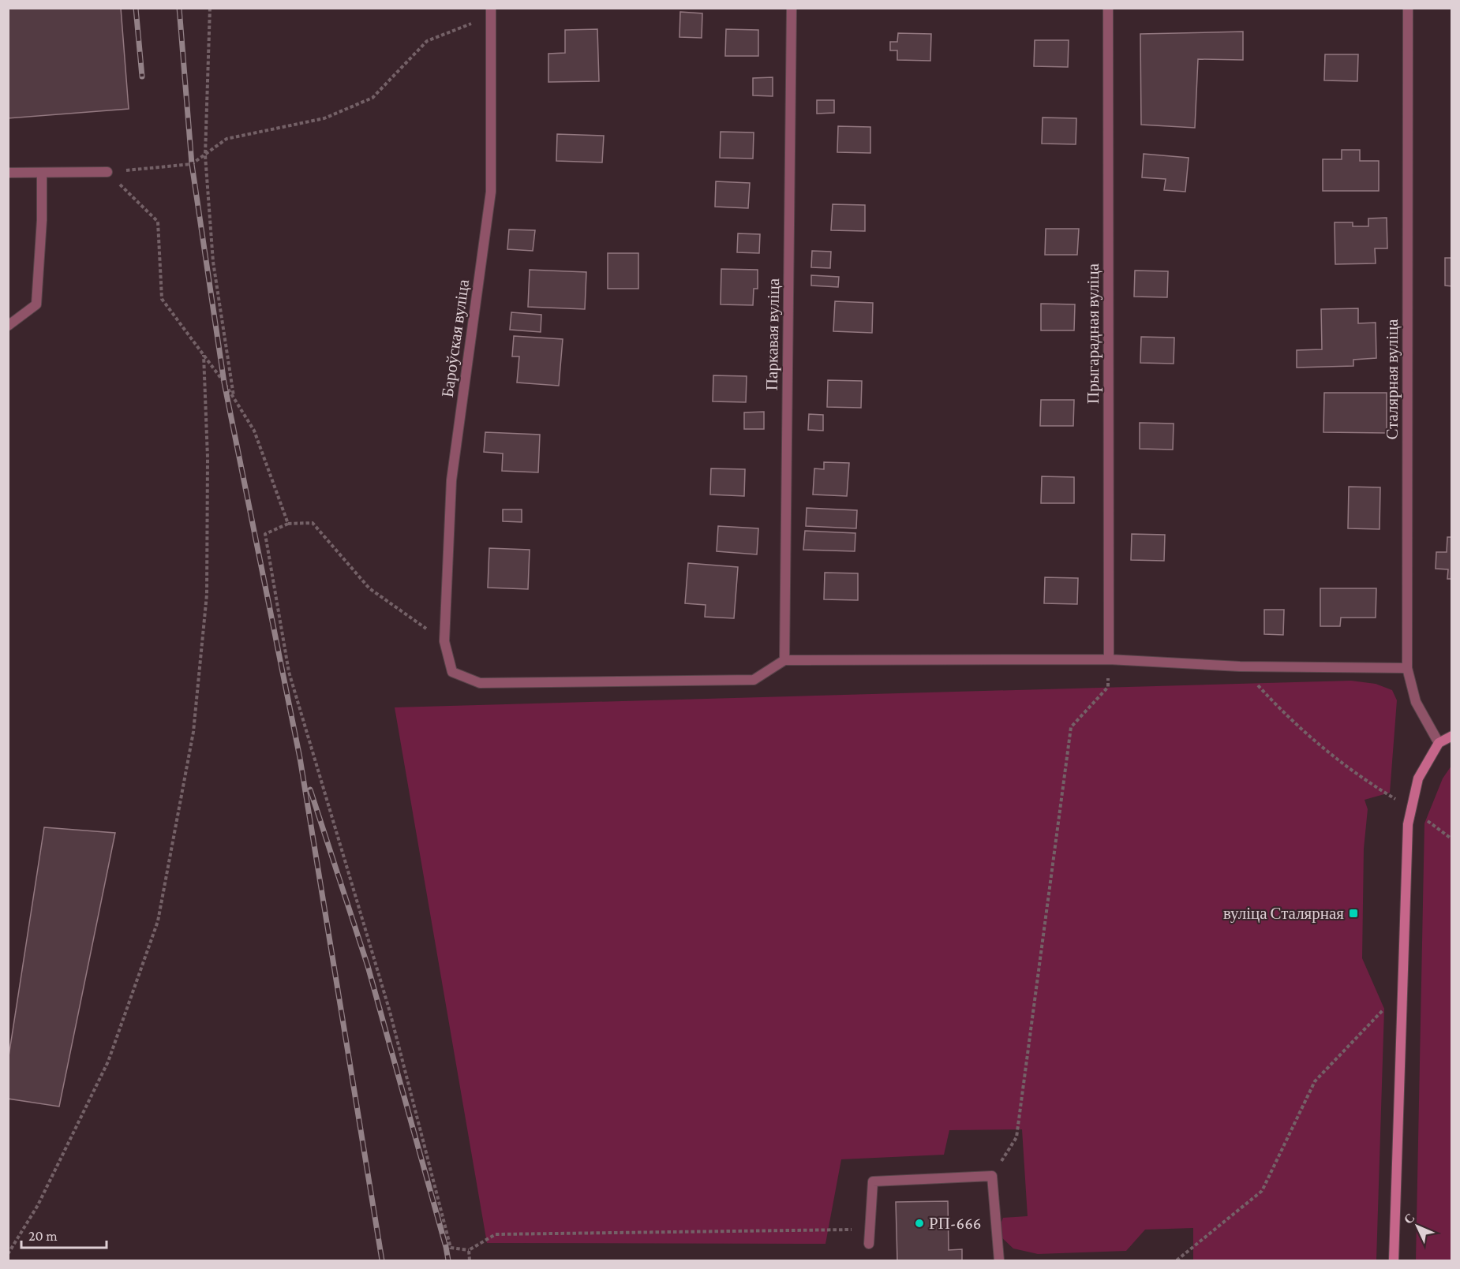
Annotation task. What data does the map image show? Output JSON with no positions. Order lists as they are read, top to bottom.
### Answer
{
  "streets": {
    "street": [
      "Прыгарадная вуліца",
      "Паркавая вуліца",
      "Бароўская вуліца",
      "Сталярная вуліца"
    ]
  },
  "crossings": [
    ["Паркавая вуліца", "Бароўская вуліца"]
  ],
  "places": {
    "transit": ["вуліца Сталярная"],
    "other": ["РП-666"]
  },
  "scale_bar": "20 m",
  "north": "top left"
}
